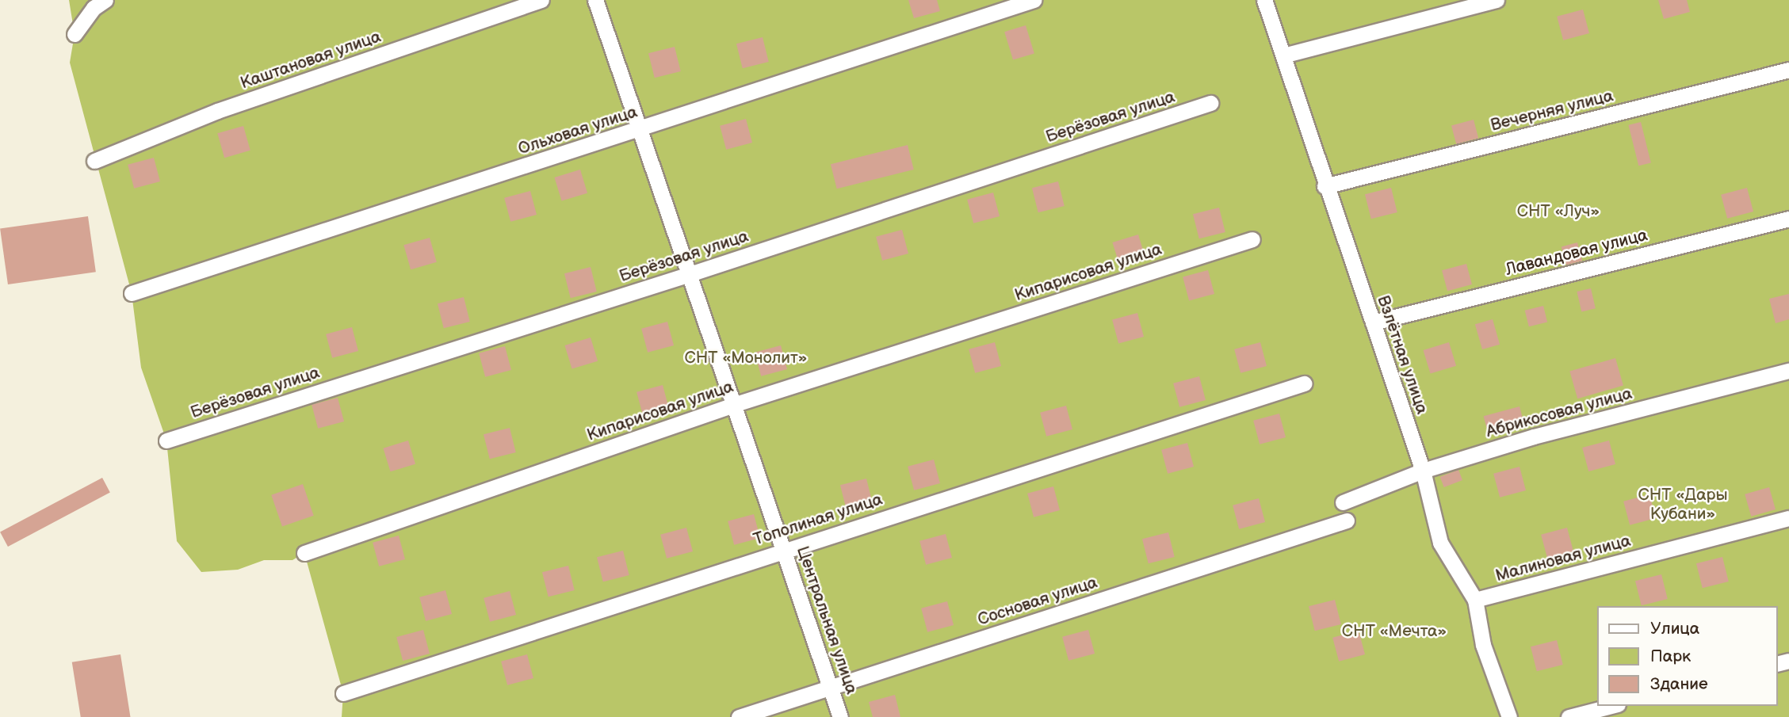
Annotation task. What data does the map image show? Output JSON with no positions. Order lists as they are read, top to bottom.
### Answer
{
  "streets": {
    "street": [
      "Каштановая улица",
      "Вечерняя улица",
      "Берёзовая улица",
      "Ольховая улица",
      "Лавандовая улица",
      "Кипарисовая улица",
      "Взлётная улица",
      "Абрикосовая улица",
      "Тополиная улица",
      "Малиновая улица",
      "Сосновая улица",
      "Центральная улица"
    ]
  },
  "crossings": [
    ["Вечерняя улица", "Взлётная улица"],
    ["Берёзовая улица", "Центральная улица"],
    ["Ольховая улица", "Центральная улица"],
    ["Лавандовая улица", "Взлётная улица"],
    ["Кипарисовая улица", "Центральная улица"],
    ["Взлётная улица", "Абрикосовая улица"],
    ["Взлётная улица", "Малиновая улица"],
    ["Тополиная улица", "Центральная улица"],
    ["Сосновая улица", "Центральная улица"]
  ],
  "parks": [
    "СНТ «Луч»",
    "СНТ «Монолит»",
    "СНТ «Дары Кубани»",
    "СНТ «Мечта»"
  ],
  "legend": ["Улица", "Парк", "Здание"]
}
